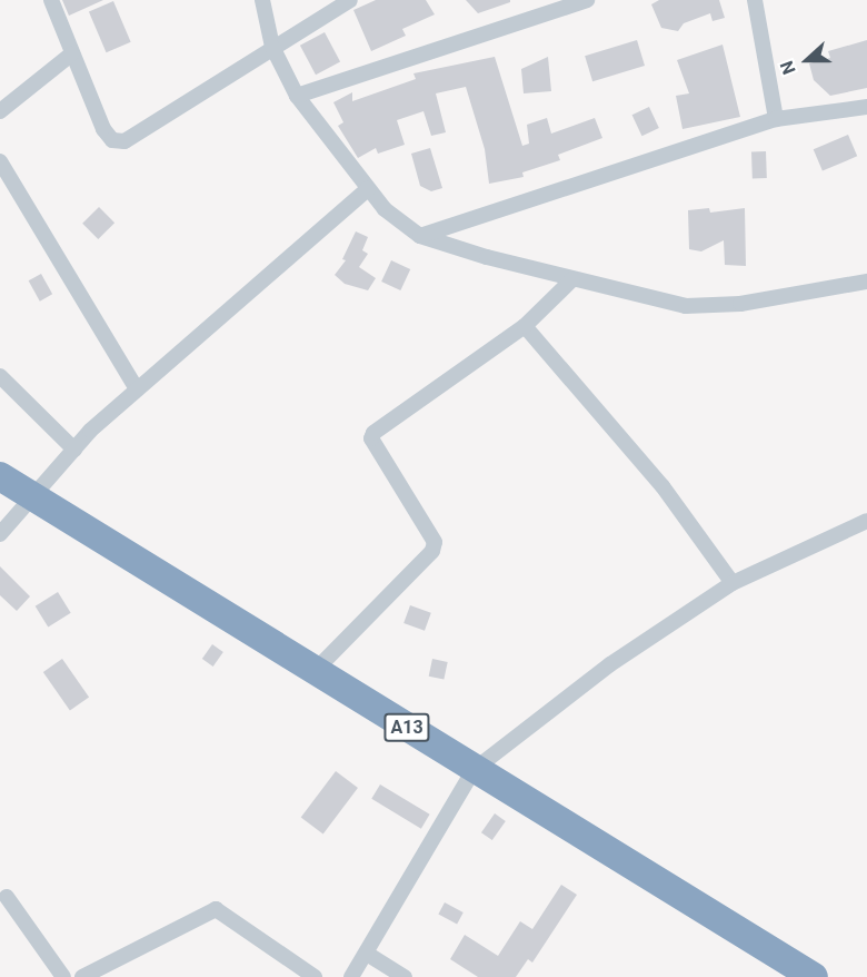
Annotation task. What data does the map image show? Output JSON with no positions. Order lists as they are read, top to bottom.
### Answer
{
  "streets": {
    "highway": ["A13"]
  },
  "north": "left"
}
